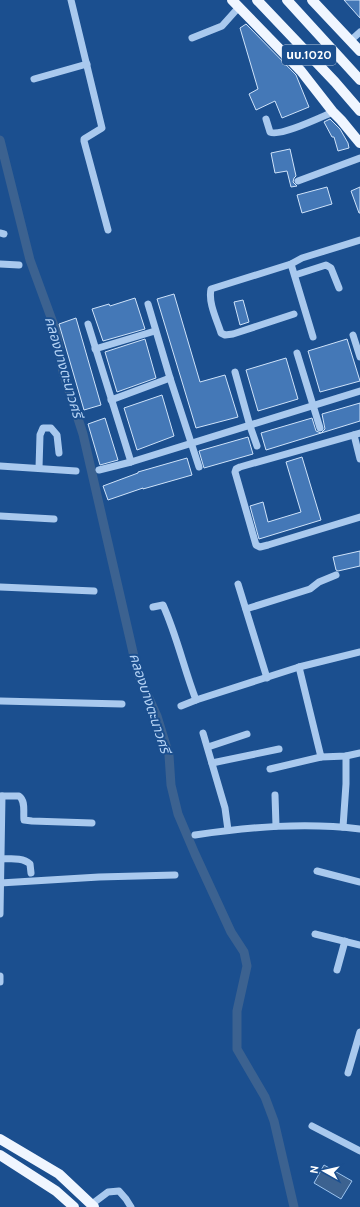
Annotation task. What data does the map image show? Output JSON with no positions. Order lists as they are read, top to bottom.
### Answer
{
  "streets": {
    "main road": ["นบ.1020"]
  },
  "water": ["คลองบางตะนาวศรี"],
  "north": "left"
}
